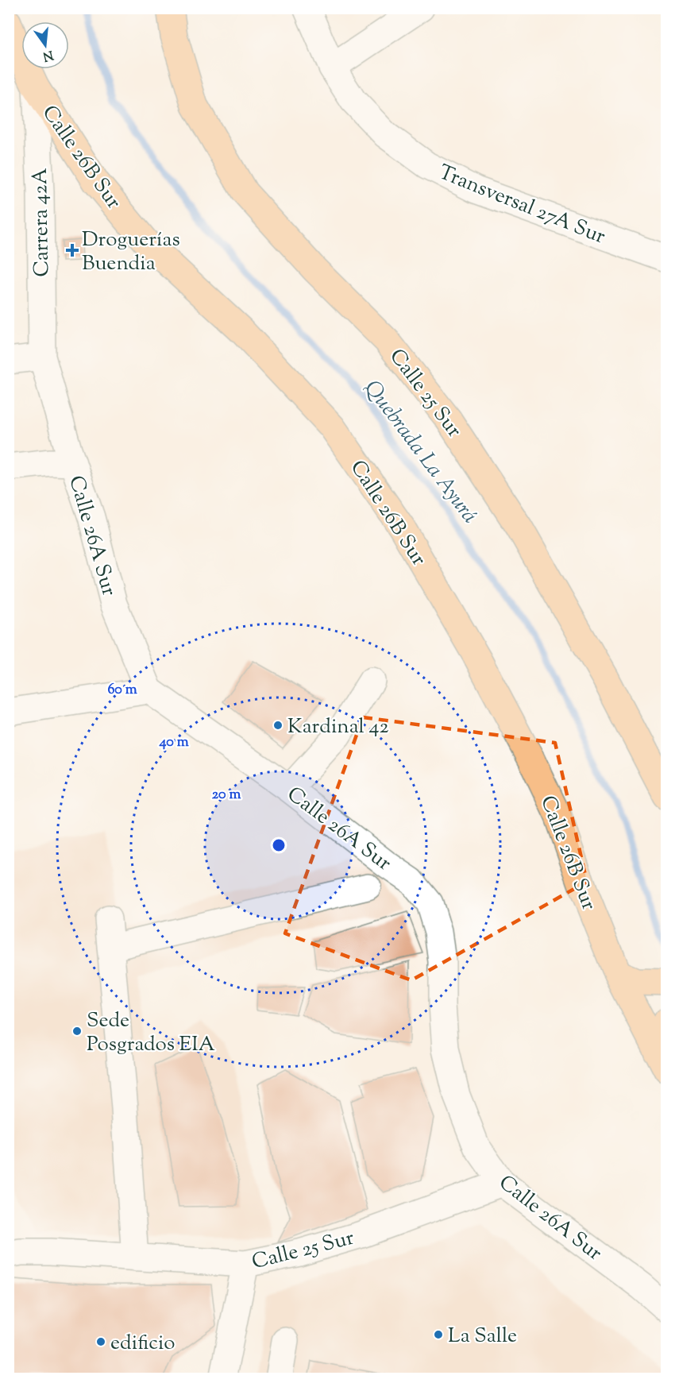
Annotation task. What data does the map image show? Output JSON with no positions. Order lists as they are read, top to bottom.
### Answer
{
  "streets": {
    "main road": ["Calle 26B Sur", "Calle 25 Sur"],
    "street": ["Transversal 27A Sur", "Carrera 42A", "Calle 26A Sur"]
  },
  "crossings": [
    ["Calle 26B Sur", "Carrera 42A"],
    ["Carrera 42A", "Calle 26A Sur"],
    ["Calle 25 Sur", "Calle 26A Sur"]
  ],
  "water": ["Quebrada La Ayurá"],
  "places": {
    "health": ["Droguerías Buendia"],
    "other": [
      "Kardinal 42",
      "Sede Posgrados EIA",
      "La Salle",
      "edificio"
    ]
  },
  "north": "bottom",
  "rings": ["60 m", "40 m", "20 m"]
}
